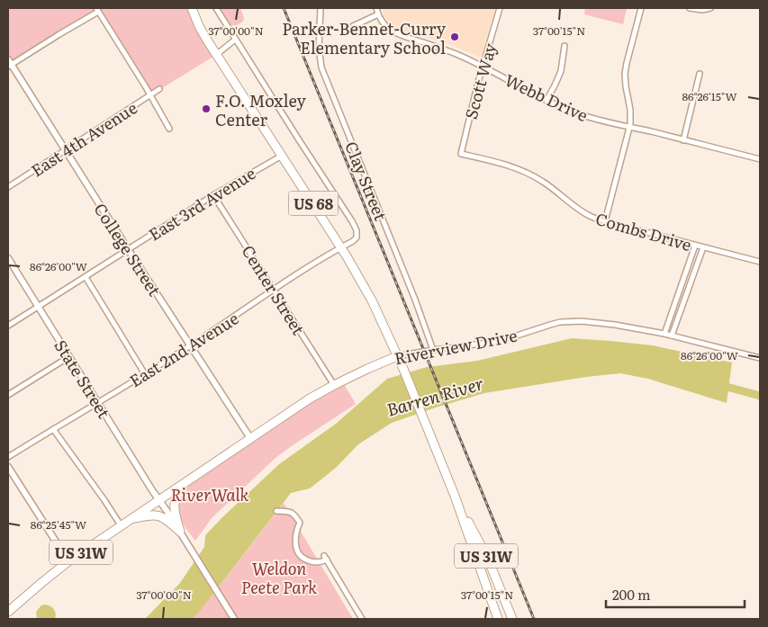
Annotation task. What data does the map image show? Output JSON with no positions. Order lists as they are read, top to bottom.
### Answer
{
  "streets": {
    "main road": ["US 68", "Riverview Drive", "US 31W"],
    "street": [
      "Scott Way",
      "Webb Drive",
      "East 4th Avenue",
      "Clay Street",
      "East 3rd Avenue",
      "Combs Drive",
      "College Street",
      "Center Street",
      "East 2nd Avenue",
      "State Street"
    ]
  },
  "crossings": [
    ["Scott Way", "Webb Drive"],
    ["Scott Way", "Combs Drive"],
    ["East 4th Avenue", "College Street"],
    ["Clay Street", "Riverview Drive"],
    ["East 3rd Avenue", "US 68"],
    ["East 3rd Avenue", "College Street"],
    ["East 3rd Avenue", "Center Street"],
    ["East 3rd Avenue", "State Street"],
    ["US 68", "Riverview Drive"],
    ["US 68", "East 2nd Avenue"],
    ["US 68", "US 31W"],
    ["College Street", "Riverview Drive"],
    ["College Street", "East 2nd Avenue"],
    ["Center Street", "Riverview Drive"],
    ["Center Street", "East 2nd Avenue"],
    ["Riverview Drive", "State Street"],
    ["Riverview Drive", "US 31W"],
    ["East 2nd Avenue", "State Street"],
    ["State Street", "US 31W"]
  ],
  "water": ["Barren River"],
  "parks": ["RiverWalk", "Weldon Peete Park"],
  "places": ["Parker-Bennet-Curry Elementary School", "F.O. Moxley Center"],
  "scale_bar": "200 m",
  "coordinates": [
    "37°00'00\"N",
    "37°00'15\"N",
    "86°26'15\"W",
    "86°26'00\"W",
    "86°25'45\"W"
  ]
}
